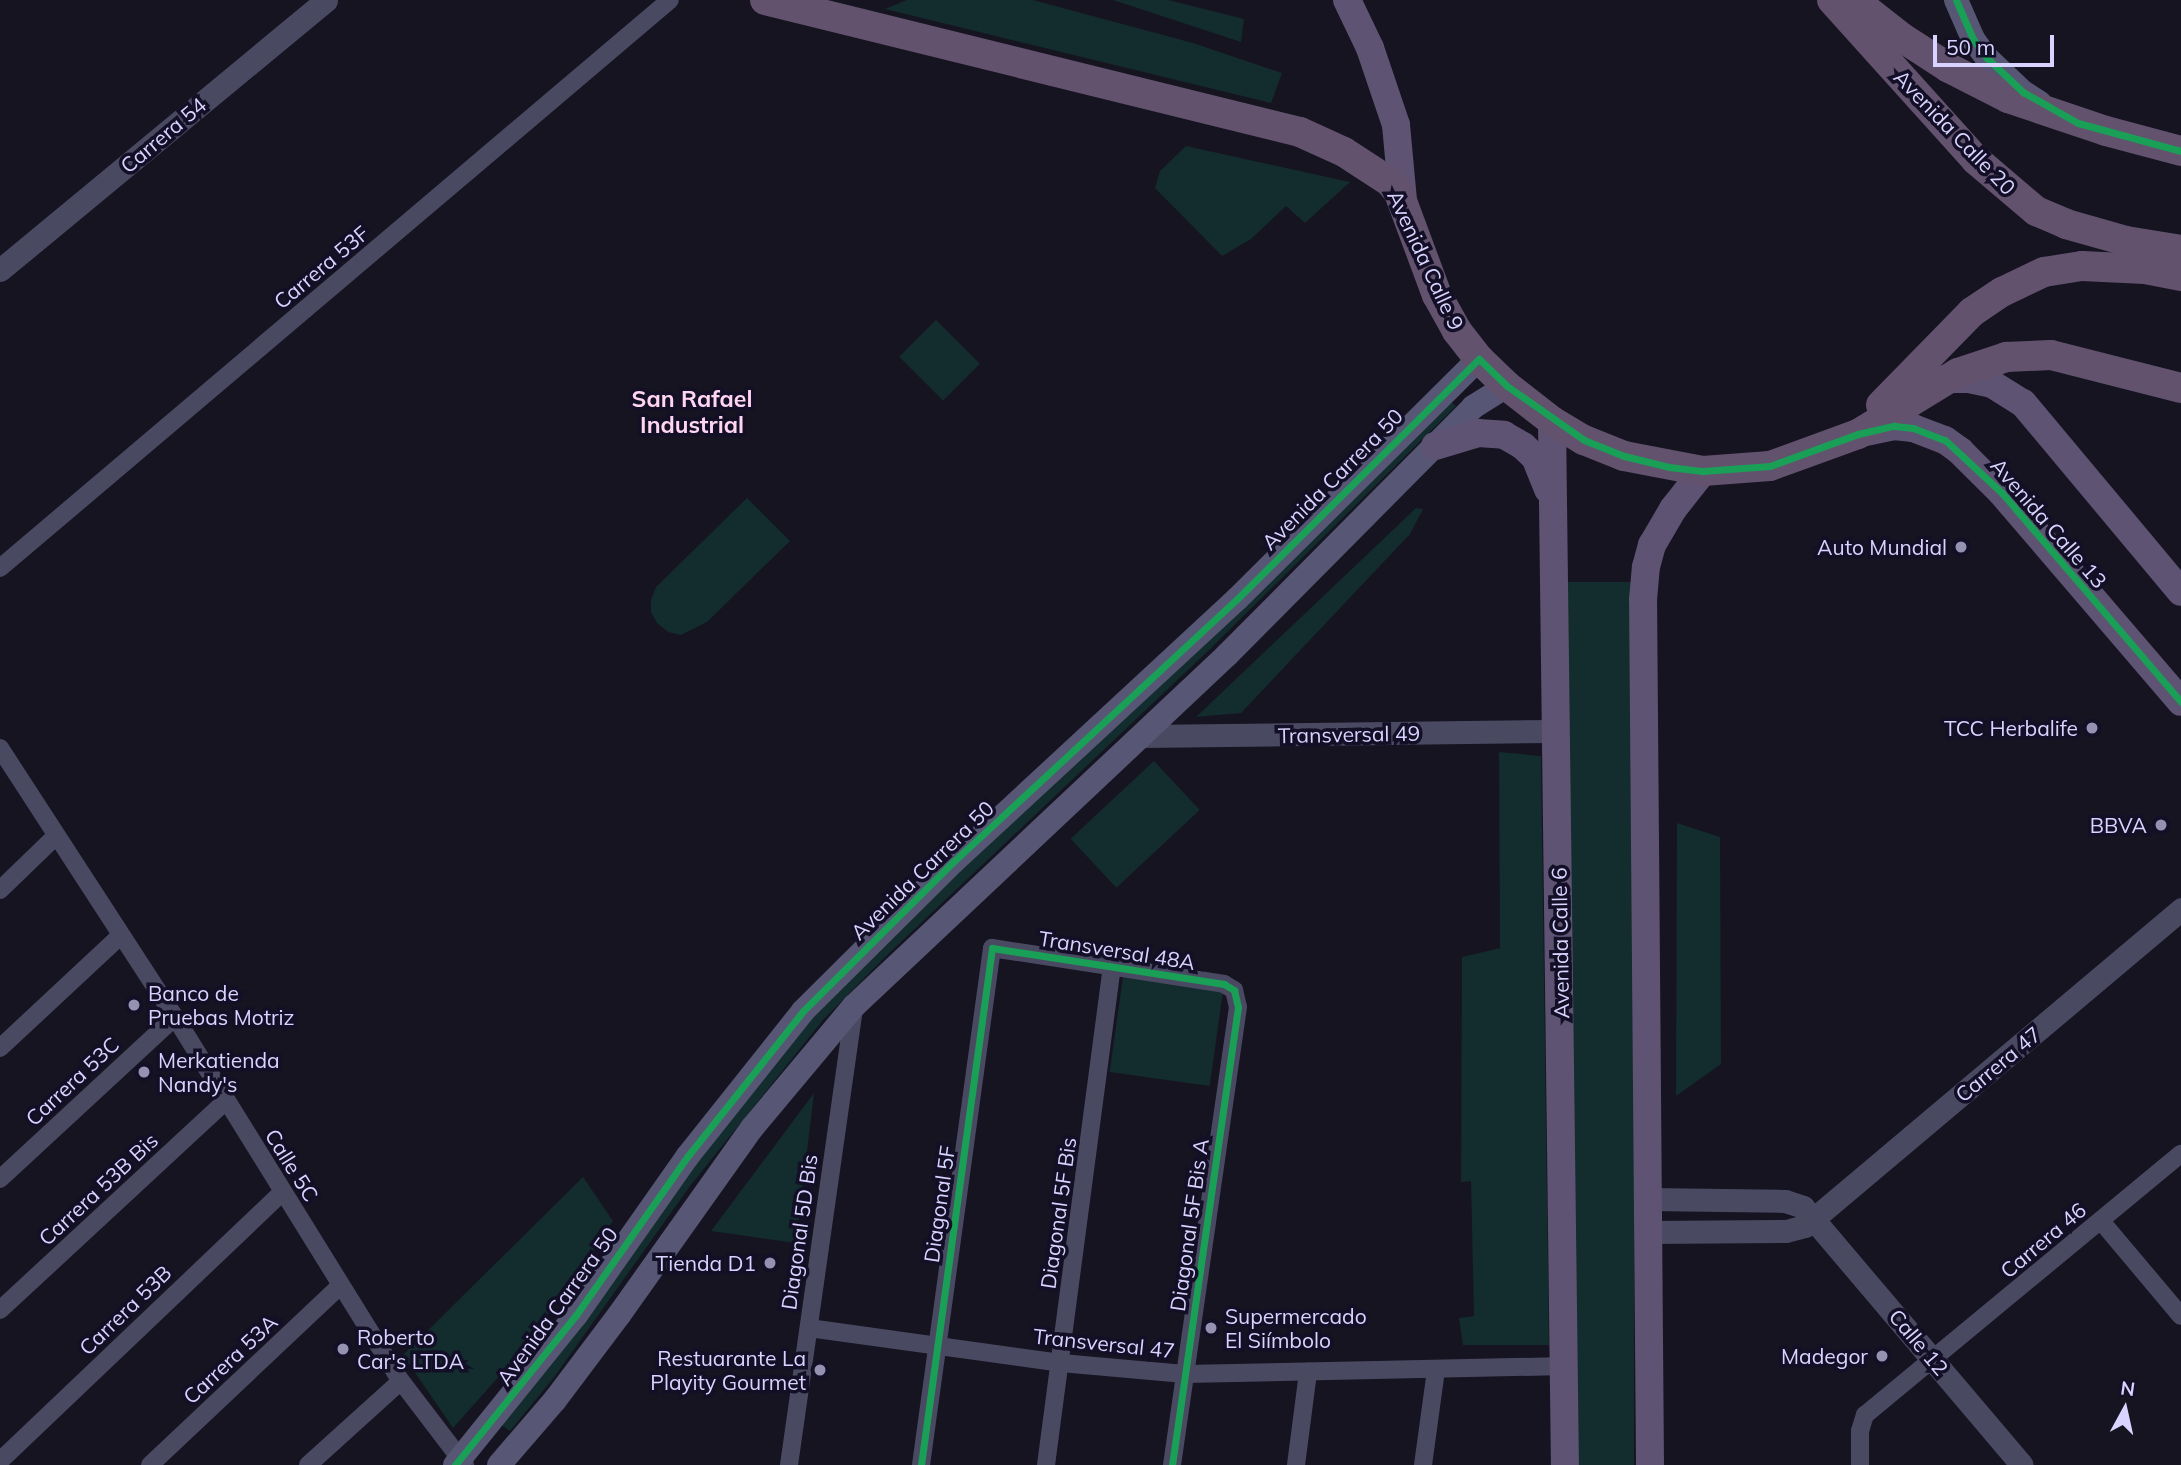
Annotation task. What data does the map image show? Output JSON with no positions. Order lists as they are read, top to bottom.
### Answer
{
  "streets": {
    "highway": ["Avenida Calle 20", "Avenida Calle 9"],
    "main road": ["Avenida Carrera 50", "Avenida Calle 13", "Avenida Calle 6"],
    "street": [
      "Carrera 54",
      "Carrera 53F",
      "Transversal 49",
      "Transversal 48A",
      "Carrera 47",
      "Carrera 53C",
      "Calle 5C",
      "Carrera 53B Bis",
      "Diagonal 5F",
      "Diagonal 5F Bis",
      "Diagonal 5F Bis A",
      "Diagonal 5D Bis",
      "Carrera 46",
      "Carrera 53B",
      "Calle 12",
      "Transversal 47",
      "Carrera 53A"
    ]
  },
  "crossings": [
    ["Avenida Calle 9", "Avenida Carrera 50"],
    ["Avenida Calle 9", "Avenida Calle 13"],
    ["Avenida Calle 9", "Avenida Calle 6"],
    ["Avenida Carrera 50", "Calle 5C"],
    ["Transversal 49", "Avenida Calle 6"],
    ["Avenida Calle 6", "Transversal 47"],
    ["Transversal 48A", "Diagonal 5F"],
    ["Transversal 48A", "Diagonal 5F Bis"],
    ["Transversal 48A", "Diagonal 5F Bis A"],
    ["Carrera 47", "Calle 12"],
    ["Carrera 53C", "Calle 5C"],
    ["Calle 5C", "Carrera 53B Bis"],
    ["Calle 5C", "Carrera 53B"],
    ["Calle 5C", "Carrera 53A"],
    ["Diagonal 5F", "Transversal 47"],
    ["Diagonal 5F Bis", "Transversal 47"],
    ["Diagonal 5F Bis A", "Transversal 47"],
    ["Diagonal 5D Bis", "Transversal 47"],
    ["Carrera 46", "Calle 12"]
  ],
  "districts": ["San Rafael Industrial"],
  "places": [
    "Auto Mundial",
    "TCC Herbalife",
    "BBVA",
    "Banco de Pruebas Motriz",
    "Merkatienda Nandy's",
    "Tienda D1",
    "Supermercado El Siímbolo",
    "Roberto Car's LTDA",
    "Madegor",
    "Restuarante La Playity Gourmet"
  ],
  "scale_bar": "50 m",
  "north": "top"
}
